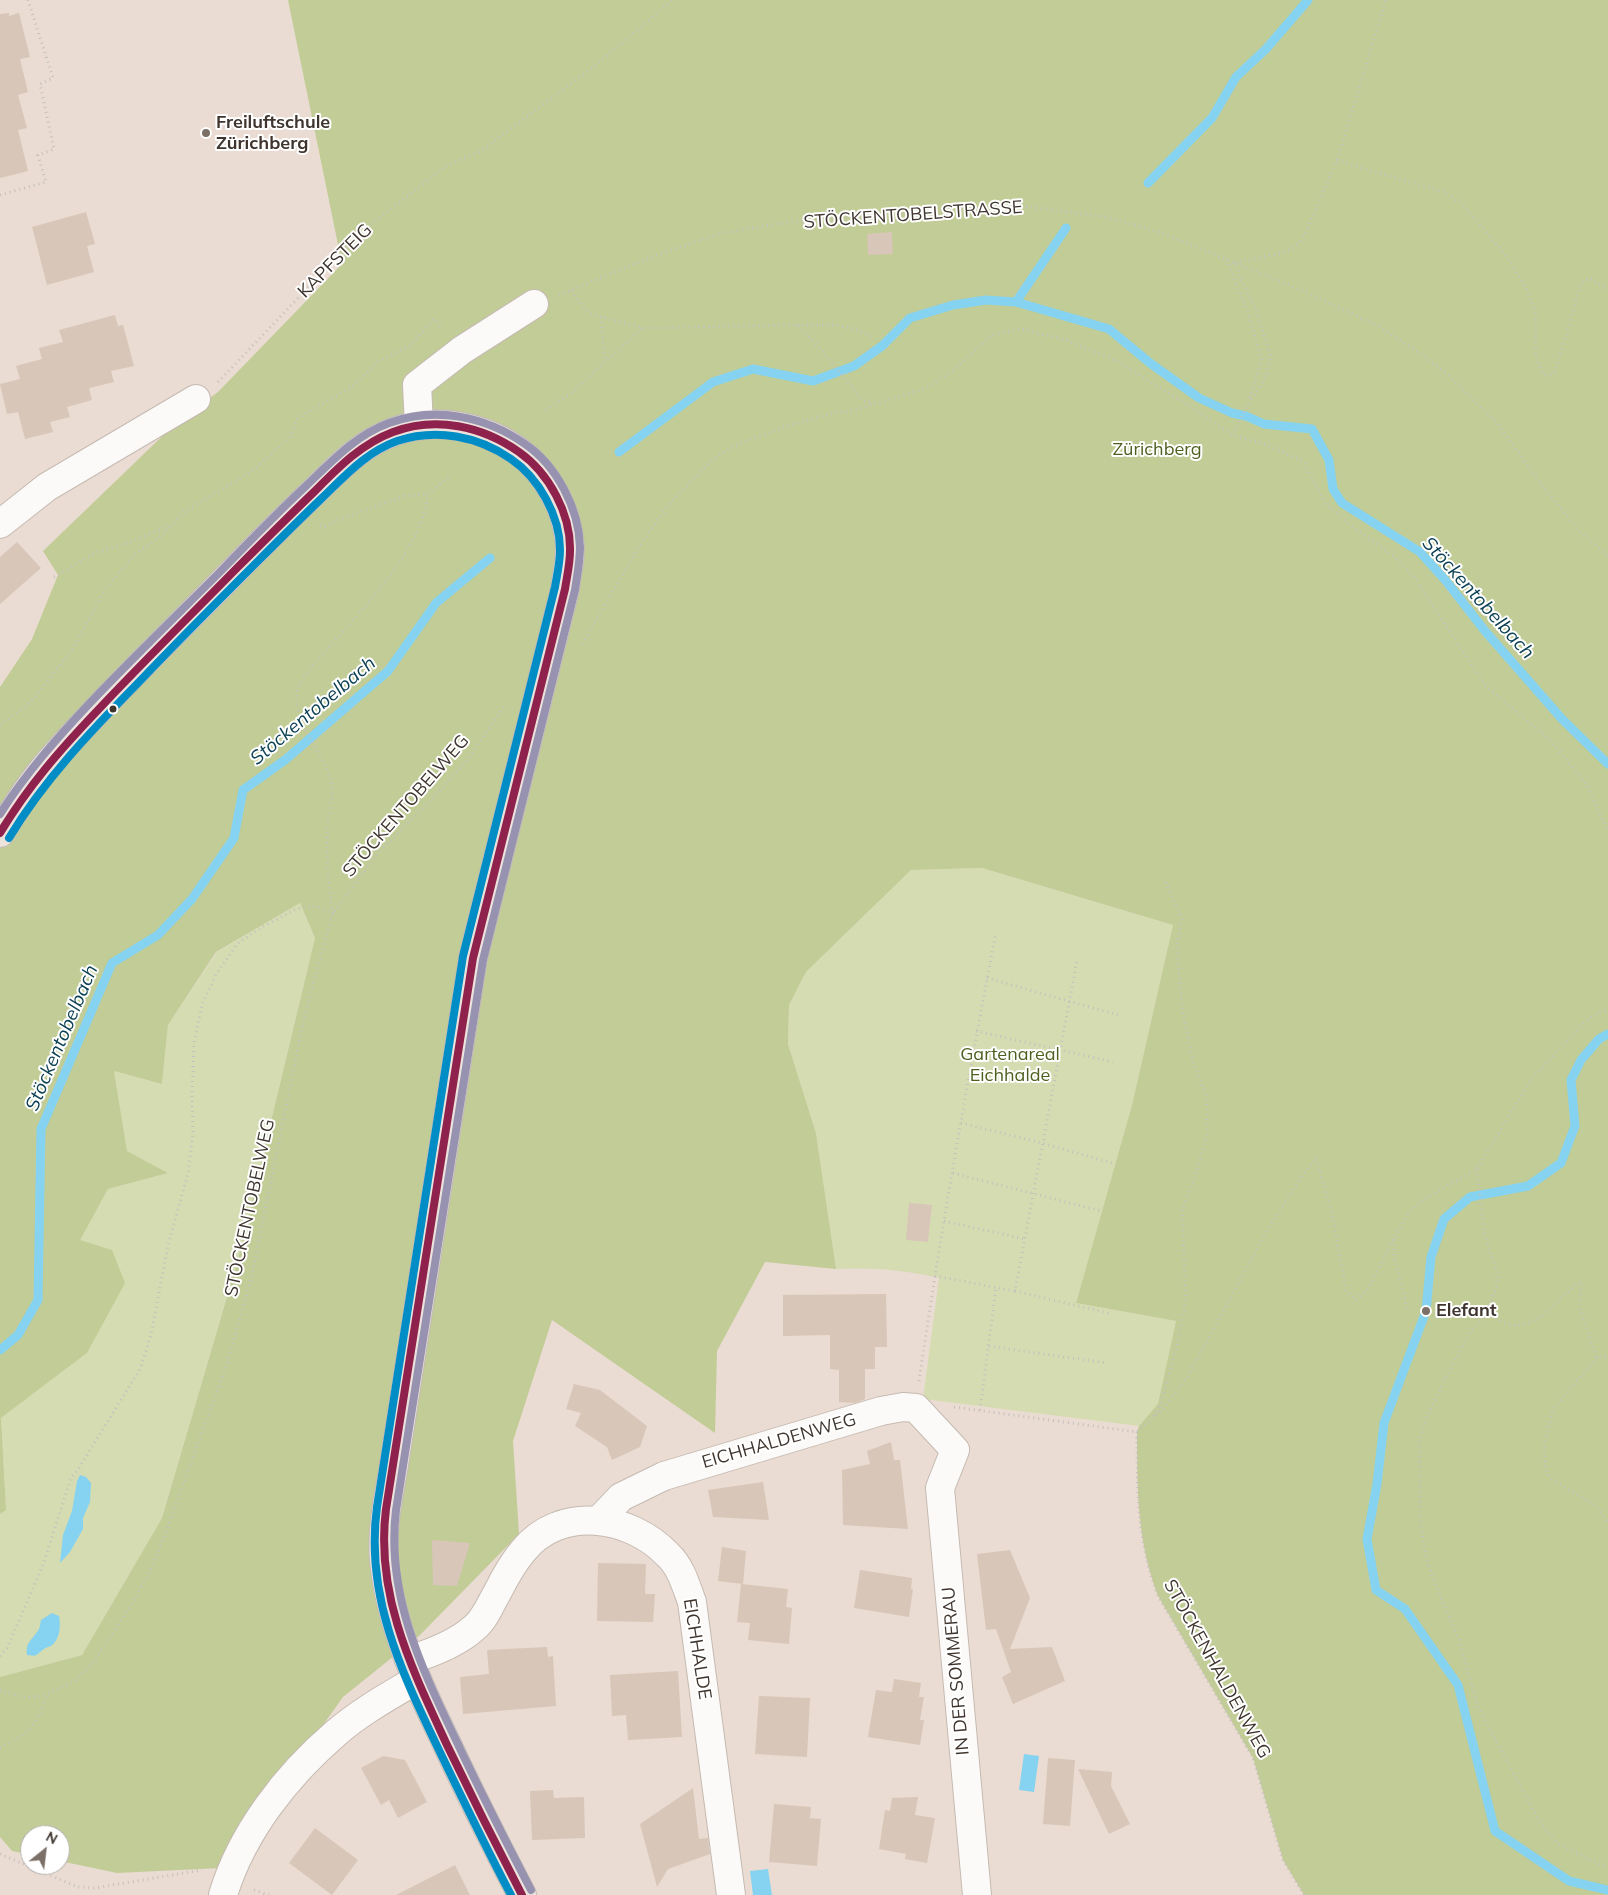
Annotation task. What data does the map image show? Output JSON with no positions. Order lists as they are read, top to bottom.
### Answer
{
  "streets": {
    "street": ["EICHHALDENWEG", "EICHHALDE", "IN DER SOMMERAU"],
    "path": [
      "STÖCKENTOBELSTRASSE",
      "KAPFSTEIG",
      "STÖCKENTOBELWEG",
      "STÖCKENHALDENWEG"
    ]
  },
  "crossings": [
    ["EICHHALDENWEG", "EICHHALDE"],
    ["EICHHALDENWEG", "IN DER SOMMERAU"]
  ],
  "water": ["Stöckentobelbach"],
  "parks": ["Zürichberg", "Gartenareal Eichhalde"],
  "places": ["Freiluftschule Zürichberg", "Elefant"],
  "north": "top right"
}
